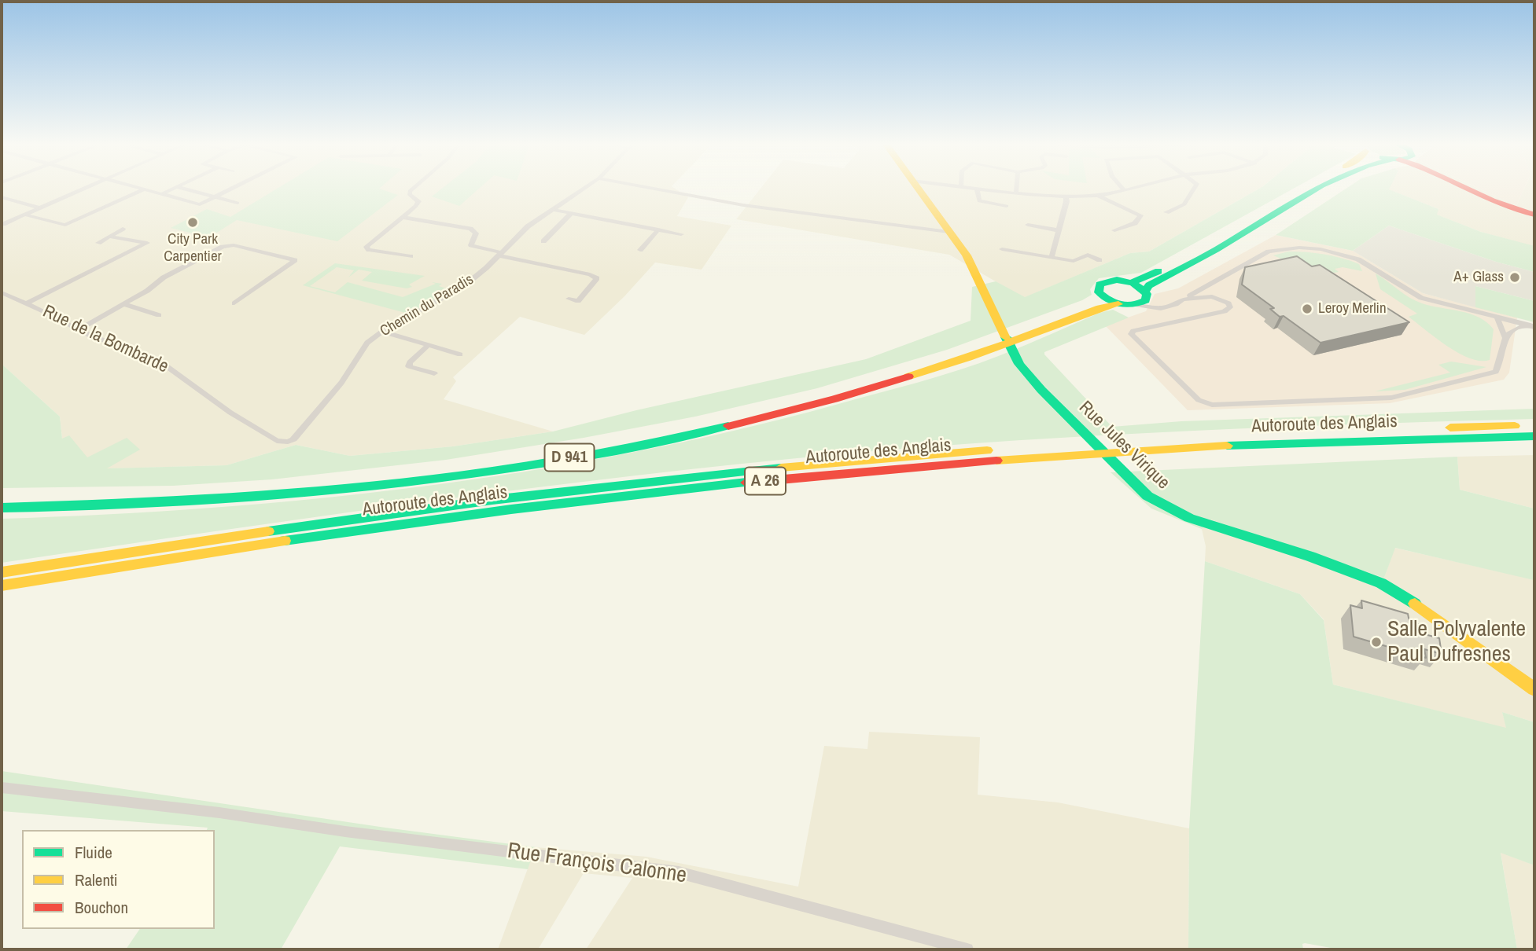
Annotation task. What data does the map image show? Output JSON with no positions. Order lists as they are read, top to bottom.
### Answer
{
  "streets": {
    "main road": [
      "Autoroute des Anglais",
      "Rue Jules Virique",
      "D 941",
      "A 26"
    ],
    "street": ["Chemin du Paradis", "Rue de la Bombarde", "Rue François Calonne"]
  },
  "crossings": [
    ["Chemin du Paradis", "Rue de la Bombarde"]
  ],
  "places": [
    "City Park Carpentier",
    "A+ Glass",
    "Leroy Merlin",
    "Salle Polyvalente Paul Dufresnes"
  ],
  "legend": ["Fluide", "Ralenti", "Bouchon"]
}
